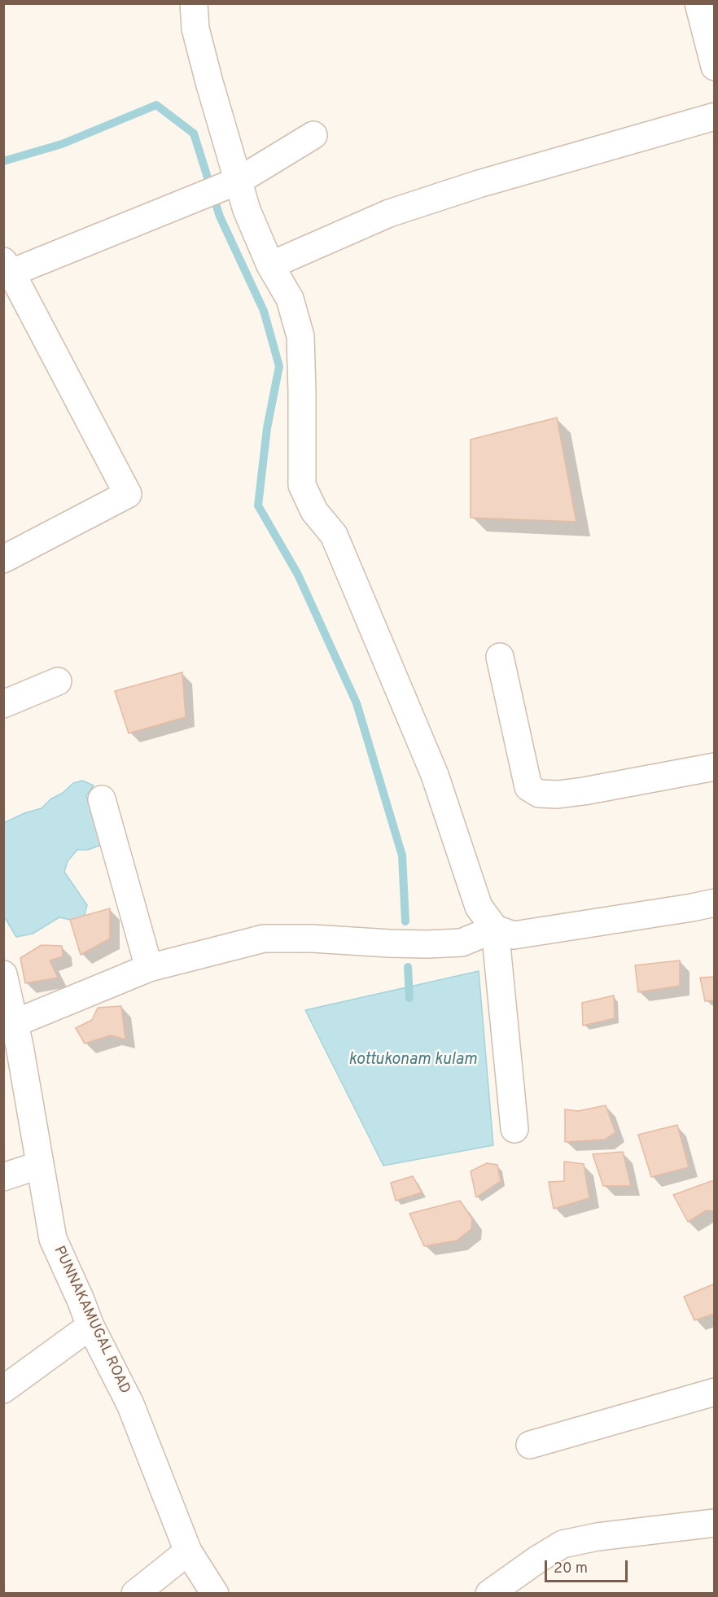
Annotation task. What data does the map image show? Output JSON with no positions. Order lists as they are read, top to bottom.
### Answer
{
  "streets": {
    "street": ["PUNNAKAMUGAL ROAD"]
  },
  "water": ["kottukonam kulam"],
  "scale_bar": "20 m"
}
